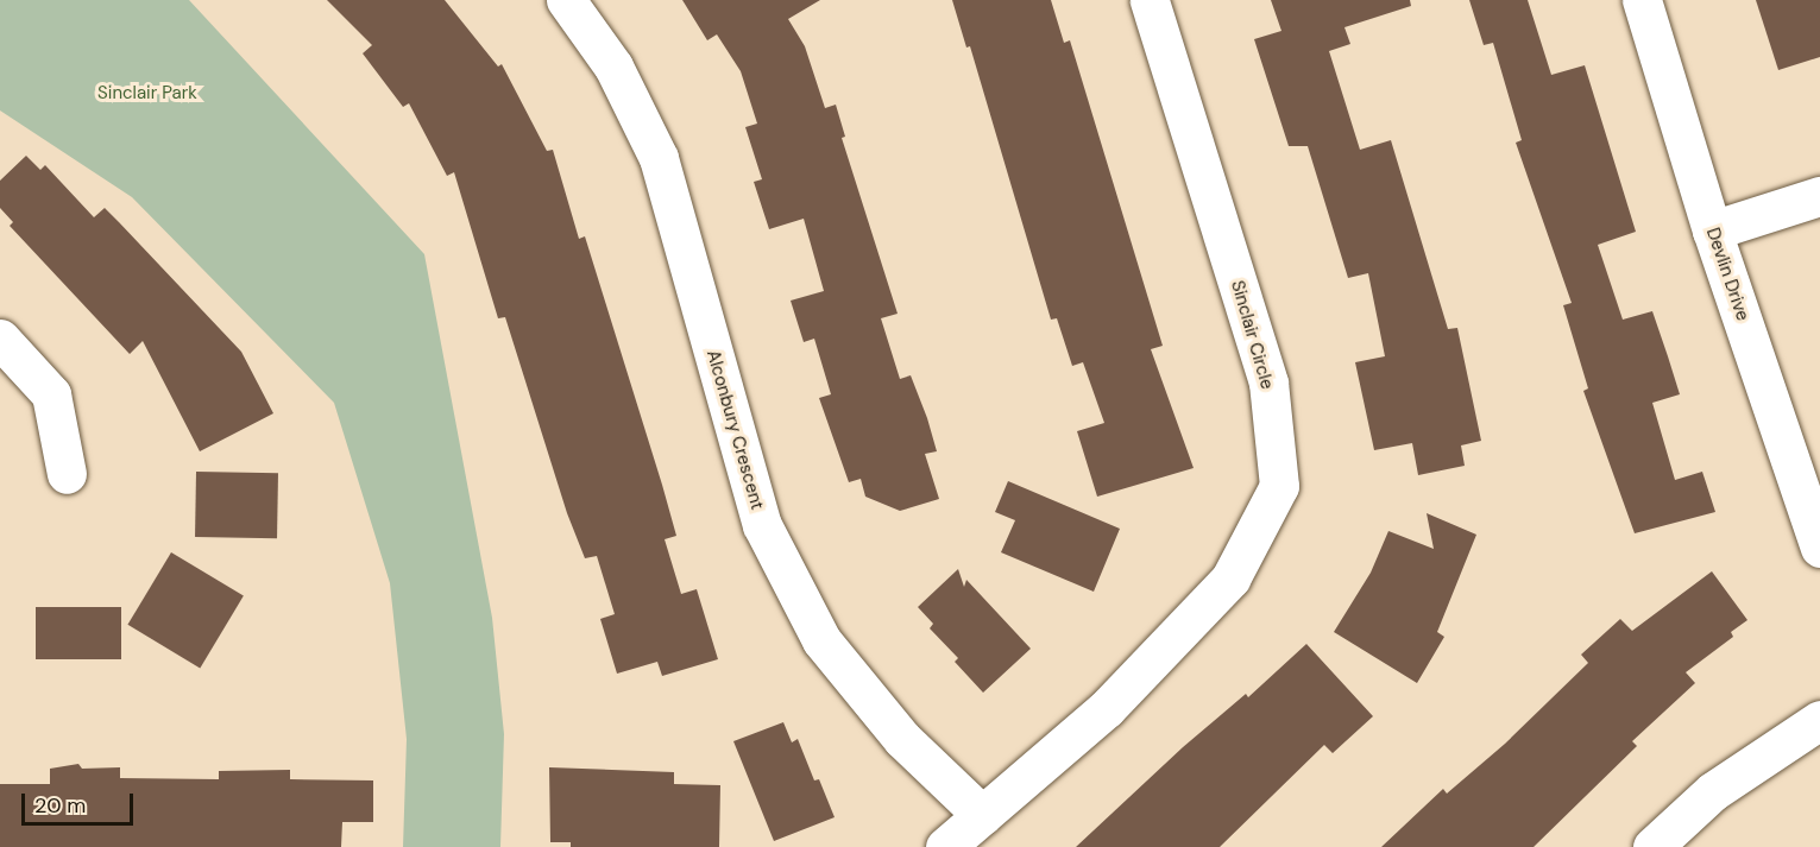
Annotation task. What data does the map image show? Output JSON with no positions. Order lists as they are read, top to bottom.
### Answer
{
  "streets": {
    "street": ["Devlin Drive", "Sinclair Circle", "Alconbury Crescent"]
  },
  "crossings": [
    ["Sinclair Circle", "Alconbury Crescent"]
  ],
  "parks": ["Sinclair Park"],
  "scale_bar": "20 m"
}
